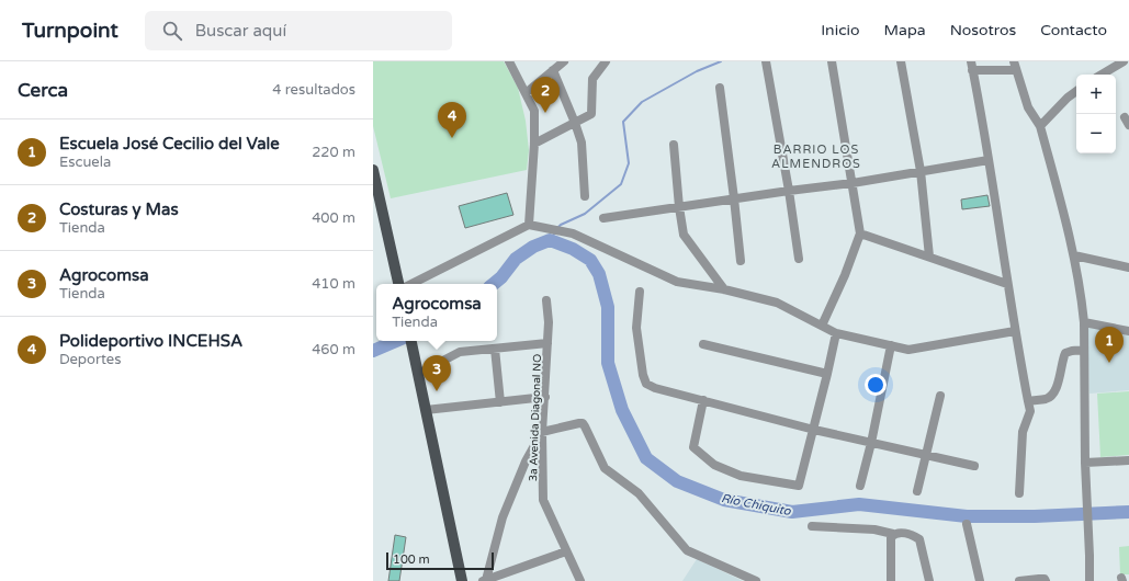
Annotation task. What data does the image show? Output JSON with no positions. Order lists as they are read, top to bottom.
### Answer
{
  "streets": {
    "street": ["3a Avenida Diagonal NO"]
  },
  "districts": ["BARRIO LOS ALMENDROS"],
  "water": ["Río Chiquito"],
  "scale_bar": "100 m",
  "page": {
    "header": "Turnpoint",
    "search": "Buscar aquí",
    "nav": [
      "Inicio",
      "Mapa",
      "Nosotros",
      "Contacto"
    ],
    "heading": ["Cerca", "4 resultados"],
    "map_buttons": ["+", "−"],
    "pins": [
      "2",
      "4",
      "1",
      "3"
    ],
    "list": [
      {
        "mark": "1",
        "name": "Escuela José Cecilio del Vale",
        "note": "Escuela",
        "value": "220 m"
      },
      {
        "mark": "2",
        "name": "Costuras y Mas",
        "note": "Tienda",
        "value": "400 m"
      },
      {
        "mark": "3",
        "name": "Agrocomsa",
        "note": "Tienda",
        "value": "410 m"
      },
      {
        "mark": "4",
        "name": "Polideportivo INCEHSA",
        "note": "Deportes",
        "value": "460 m"
      }
    ],
    "popup": ["Agrocomsa", "Tienda"],
    "scale": "100 m"
  }
}
